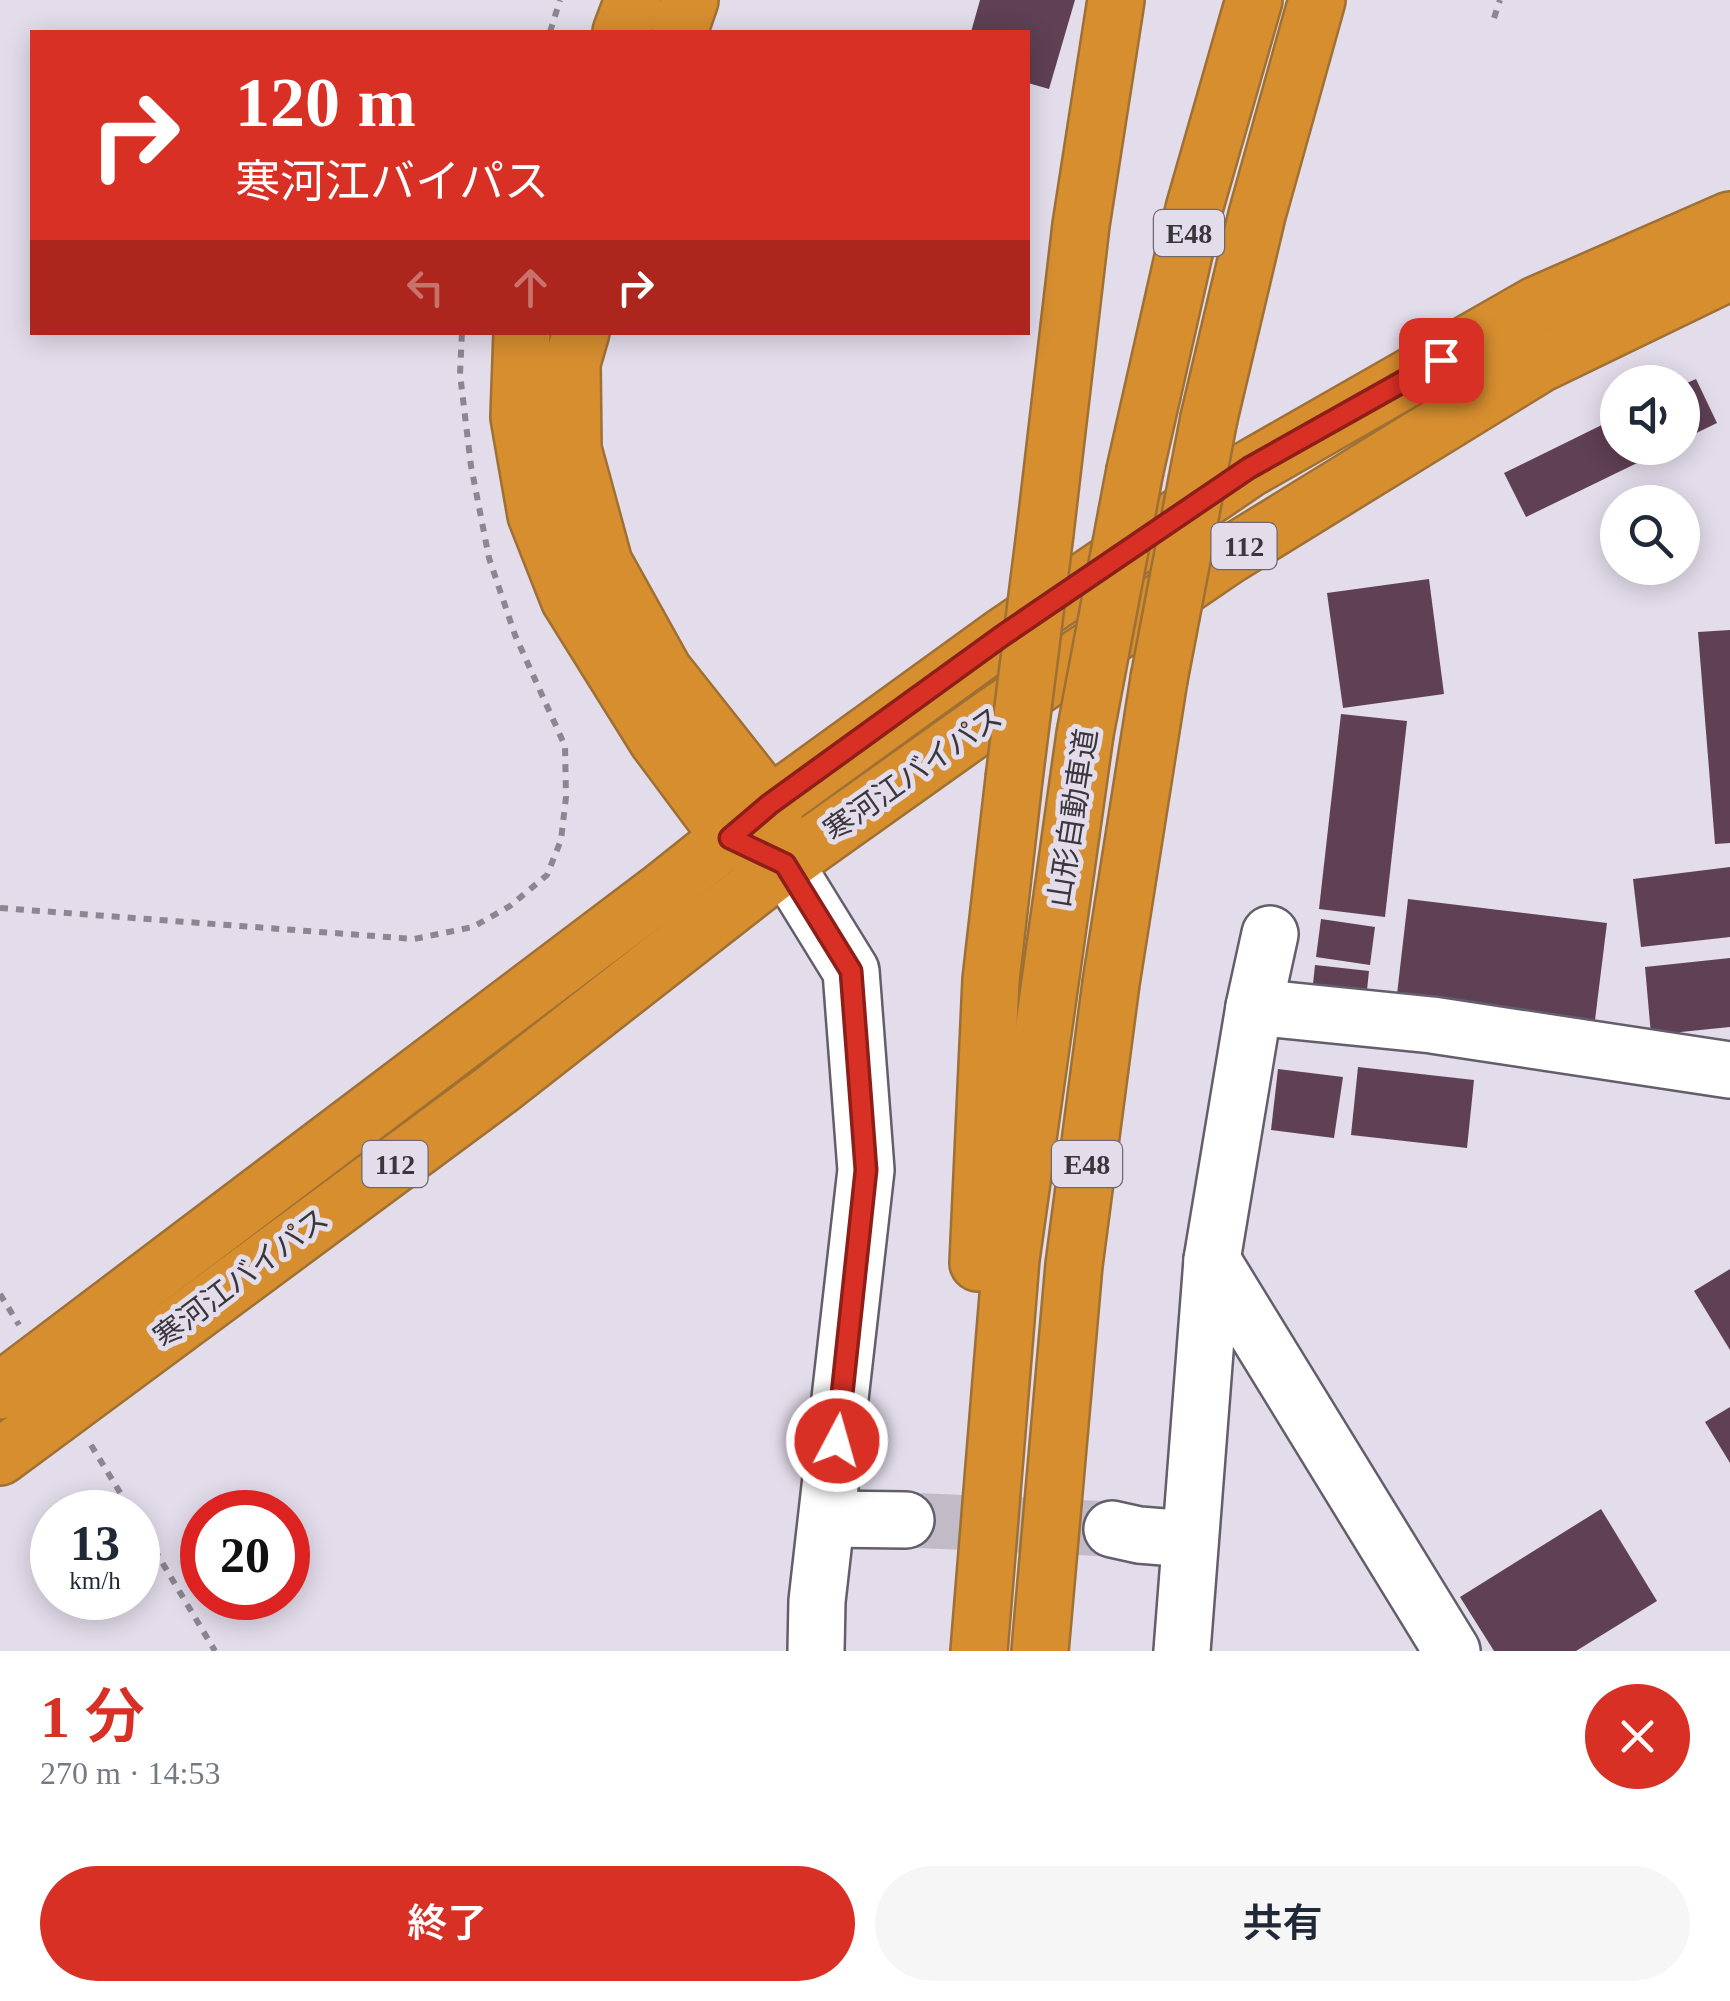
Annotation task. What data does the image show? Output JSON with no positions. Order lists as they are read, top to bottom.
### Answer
{
  "streets": {
    "highway": [
      "E48",
      "112",
      "寒河江バイパス",
      "山形自動車道"
    ]
  },
  "page": {
    "turn": ["120 m", "寒河江バイパス"],
    "speed": "13 km/h",
    "limit": "20",
    "heading": ["1 分", "270 m · 14:53"],
    "buttons": ["終了", "共有"]
  }
}
